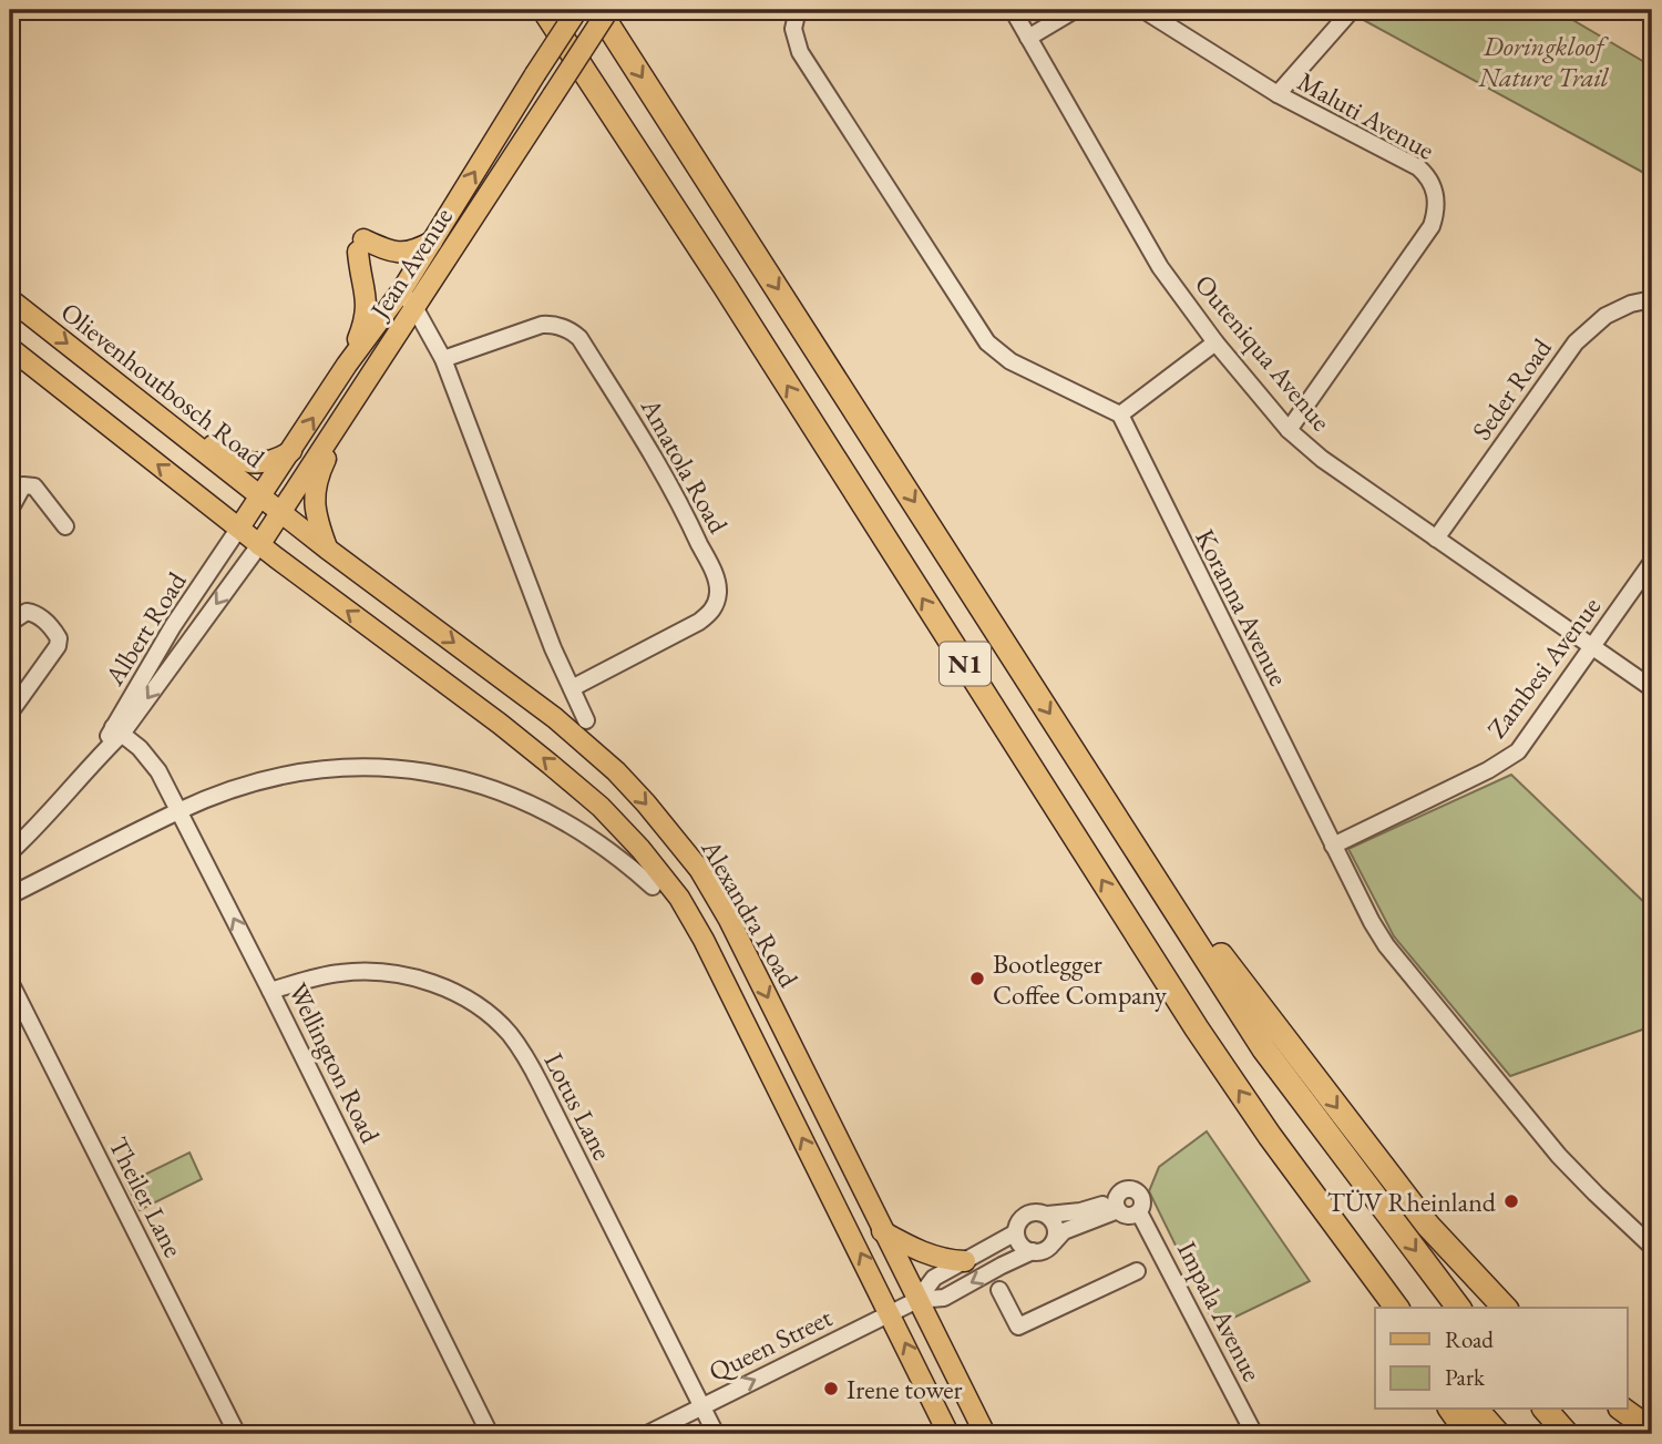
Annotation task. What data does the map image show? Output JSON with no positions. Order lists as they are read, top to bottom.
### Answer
{
  "streets": {
    "highway": ["N1"],
    "main road": ["Jean Avenue", "Olievenhoutbosch Road", "Alexandra Road"],
    "street": [
      "Maluti Avenue",
      "Outeniqua Avenue",
      "Seder Road",
      "Amatola Road",
      "Koranna Avenue",
      "Albert Road",
      "Zambesi Avenue",
      "Wellington Road",
      "Lotus Lane",
      "Theiler Lane",
      "Impala Avenue",
      "Queen Street"
    ]
  },
  "crossings": [
    ["Maluti Avenue", "Outeniqua Avenue"],
    ["Jean Avenue", "Olievenhoutbosch Road"],
    ["Jean Avenue", "Albert Road"],
    ["Jean Avenue", "Alexandra Road"],
    ["Outeniqua Avenue", "Seder Road"],
    ["Outeniqua Avenue", "Zambesi Avenue"],
    ["Olievenhoutbosch Road", "Alexandra Road"],
    ["Koranna Avenue", "Zambesi Avenue"],
    ["Albert Road", "Alexandra Road"],
    ["Albert Road", "Wellington Road"],
    ["Alexandra Road", "Queen Street"],
    ["Wellington Road", "Lotus Lane"],
    ["Lotus Lane", "Queen Street"]
  ],
  "one_way": ["Queen Street"],
  "parks": ["Doringkloof Nature Trail"],
  "places": ["Bootlegger Coffee Company", "TÜV Rheinland", "Irene tower"],
  "legend": ["Road", "Park"]
}
